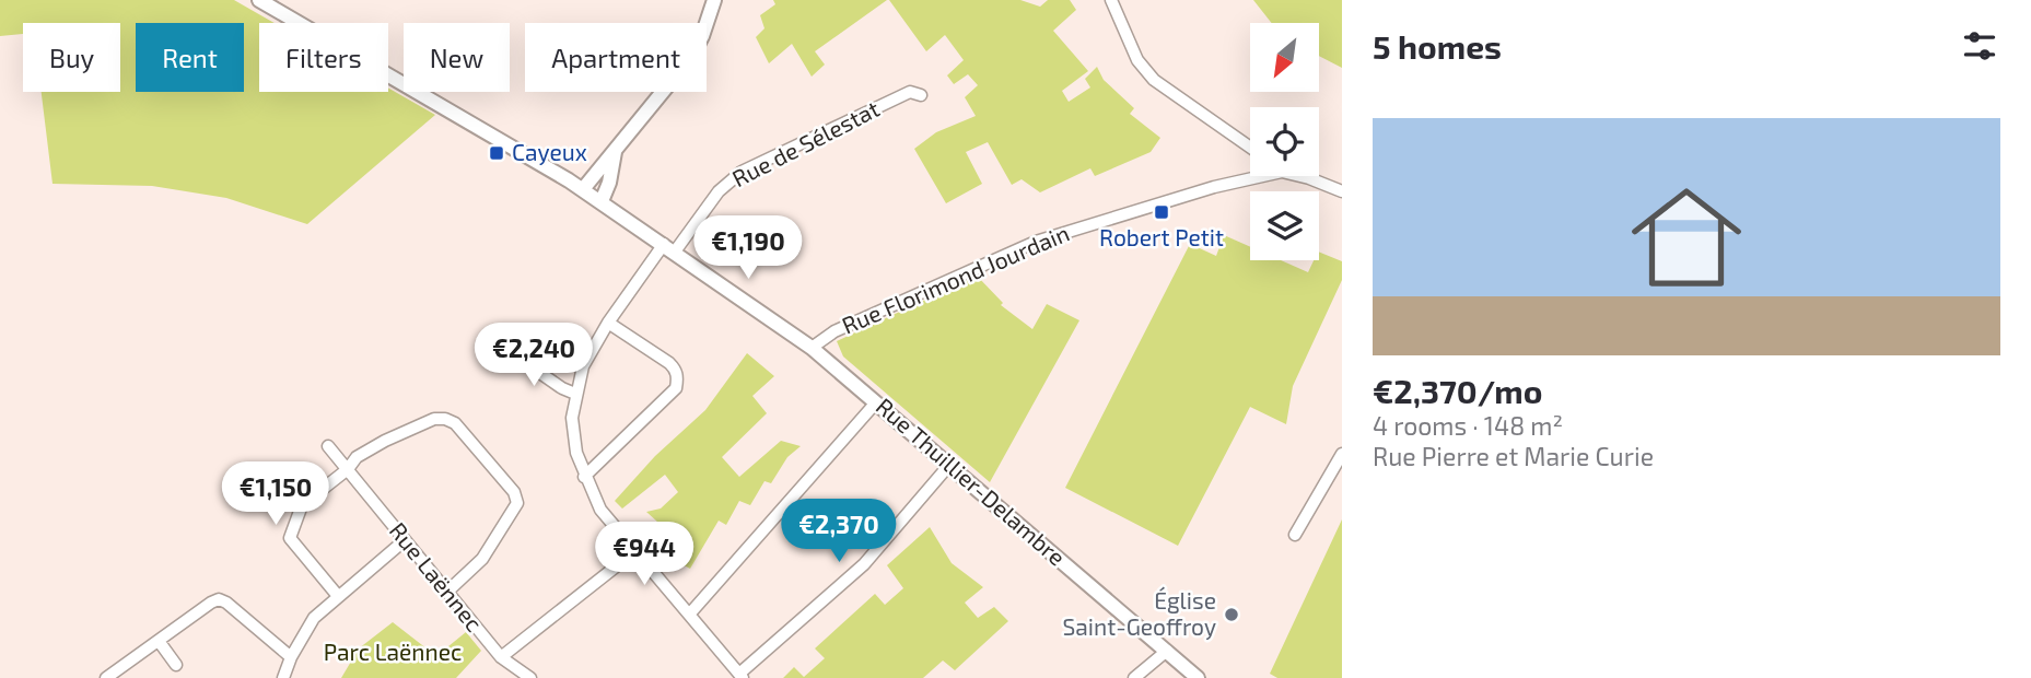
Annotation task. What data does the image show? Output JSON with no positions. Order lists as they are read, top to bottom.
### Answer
{
  "streets": {
    "main road": ["Rue Thuillier-Delambre"],
    "street": ["Rue de Sélestat", "Rue Florimond Jourdain", "Rue Laënnec"]
  },
  "crossings": [
    ["Rue de Sélestat", "Rue Thuillier-Delambre"],
    ["Rue Florimond Jourdain", "Rue Thuillier-Delambre"]
  ],
  "parks": ["Parc Laënnec"],
  "places": {
    "transit": ["Cayeux", "Robert Petit"],
    "other": ["Église Saint-Geoffroy"]
  },
  "north": "bottom left",
  "page": {
    "heading": "5 homes",
    "chip": [
      "Buy",
      "Rent",
      "Filters",
      "New",
      "Apartment"
    ],
    "list": [
      {
        "name": "€2,370/mo",
        "note": "4 rooms · 148 m² · Rue Pierre et Marie Curie"
      }
    ],
    "price": [
      "€1,190",
      "€2,240",
      "€1,150",
      "€2,370",
      "€944"
    ]
  }
}
